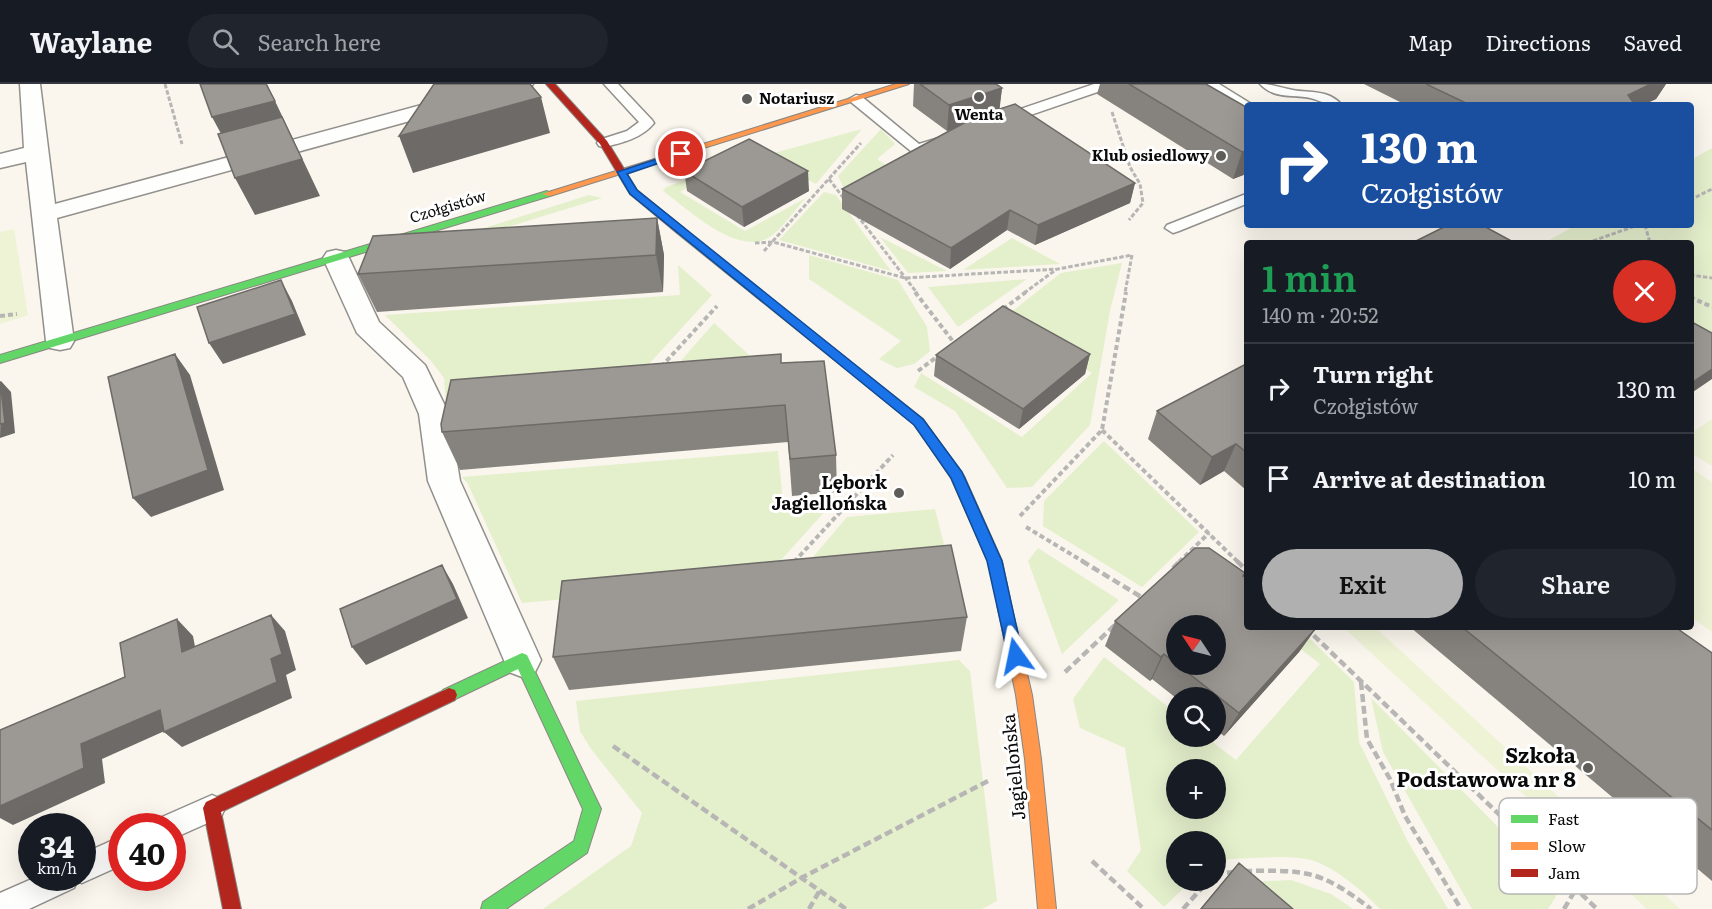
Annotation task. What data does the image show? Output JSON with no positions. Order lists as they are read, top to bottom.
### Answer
{
  "streets": {
    "street": ["Czołgistów", "Jagiellońska"]
  },
  "crossings": [
    ["Czołgistów", "Jagiellońska"]
  ],
  "places": [
    "Wenta",
    "Notariusz",
    "Klub osiedlowy",
    "Lębork Jagiellońska",
    "Szkoła Podstawowa nr 8"
  ],
  "legend": ["Fast", "Slow", "Jam"],
  "north": "top left",
  "page": {
    "header": "Waylane",
    "search": "Search here",
    "nav": ["Map", "Directions", "Saved"],
    "turn": ["130 m", "Czołgistów"],
    "heading": ["1 min", "140 m · 20:52"],
    "list": [
      {
        "name": "Turn right",
        "note": "Czołgistów",
        "value": "130 m"
      },
      {
        "name": "Arrive at destination",
        "value": "10 m"
      }
    ],
    "buttons": ["Exit", "Share"],
    "map_buttons": ["+", "−"],
    "speed": "34 km/h",
    "limit": "40"
  }
}
